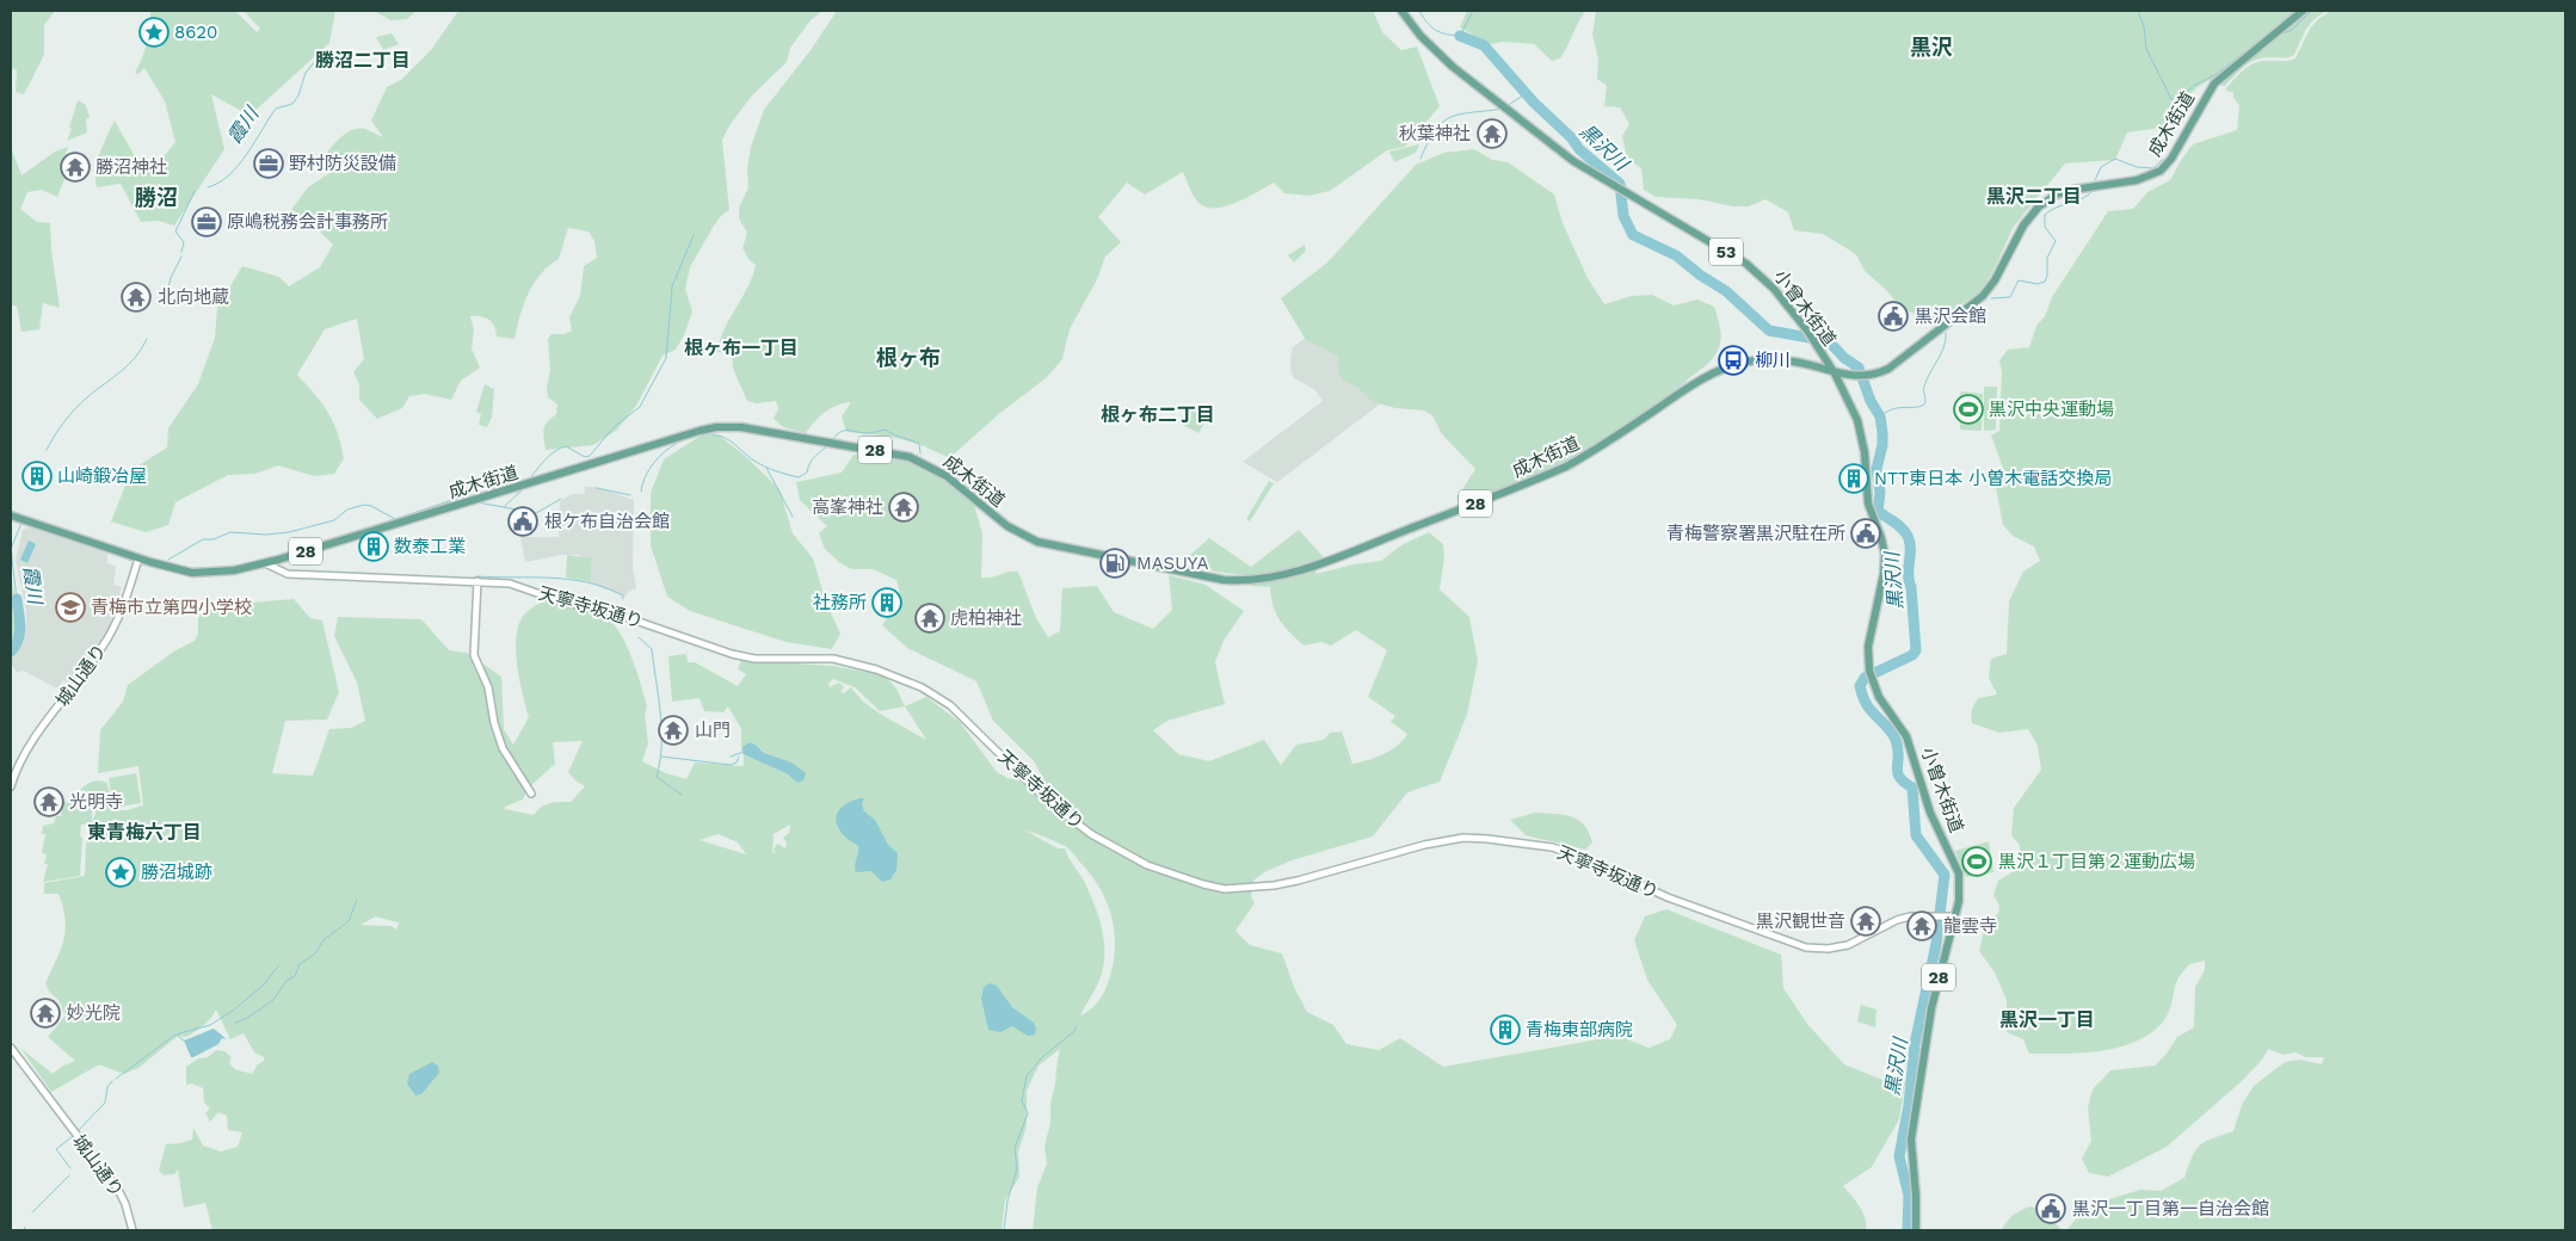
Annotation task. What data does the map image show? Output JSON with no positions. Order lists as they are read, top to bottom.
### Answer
{
  "streets": {
    "main road": [
      "成木街道",
      "53",
      "小曾木街道",
      "28",
      "小曽木街道"
    ],
    "street": ["天寧寺坂通り", "城山通り"]
  },
  "crossings": [
    ["成木街道", "小曾木街道"],
    ["成木街道", "天寧寺坂通り"],
    ["成木街道", "城山通り"],
    ["成木街道", "小曽木街道"],
    ["小曾木街道", "小曽木街道"],
    ["天寧寺坂通り", "小曽木街道"]
  ],
  "districts": [
    "黒沢",
    "勝沼二丁目",
    "黒沢二丁目",
    "勝沼",
    "根ヶ布一丁目",
    "根ヶ布",
    "根ヶ布二丁目",
    "東青梅六丁目",
    "黒沢一丁目"
  ],
  "water": ["霞川", "黒沢川"],
  "places": {
    "place": ["8620", "勝沼城跡"],
    "temple": [
      "秋葉神社",
      "勝沼神社",
      "北向地蔵",
      "高峯神社",
      "虎柏神社",
      "山門",
      "光明寺",
      "黒沢観世音",
      "龍雲寺",
      "妙光院"
    ],
    "office": ["野村防災設備", "原嶋税務会計事務所"],
    "public building": [
      "黒沢会館",
      "根ケ布自治会館",
      "青梅警察署黒沢駐在所",
      "黒沢一丁目第一自治会館"
    ],
    "bus stop": ["柳川"],
    "sports": ["黒沢中央運動場", "黒沢１丁目第２運動広場"],
    "building": [
      "山崎鍛冶屋",
      "NTT東日本 小曽木電話交換局",
      "数泰工業",
      "社務所",
      "青梅東部病院"
    ],
    "fuel station": ["MASUYA"],
    "school or university": ["青梅市立第四小学校"]
  }
}
